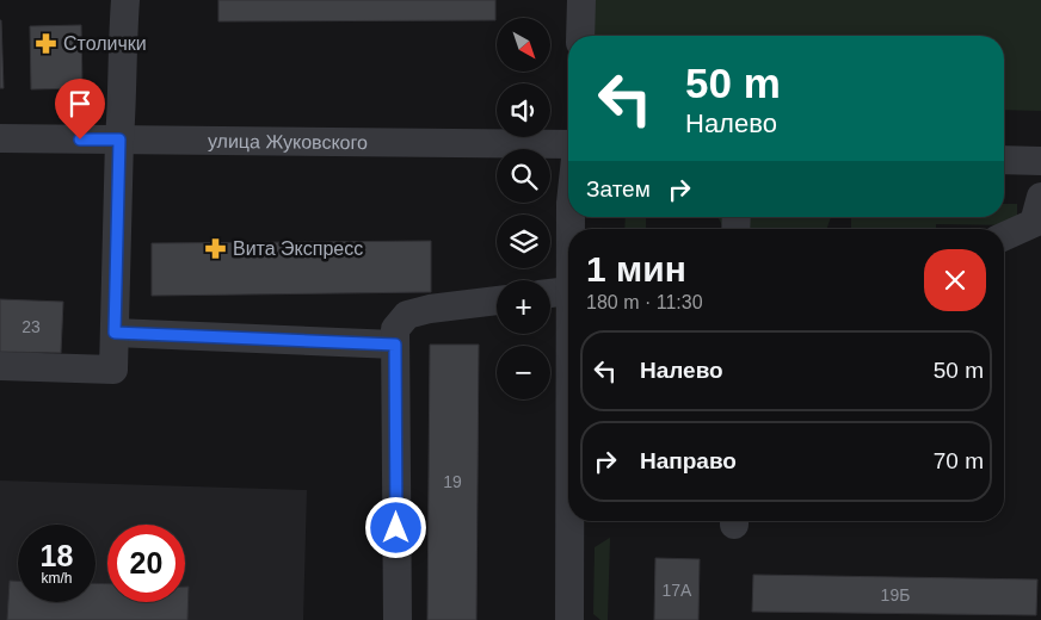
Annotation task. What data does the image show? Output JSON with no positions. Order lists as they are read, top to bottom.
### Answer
{
  "streets": {
    "street": ["улица Жуковского"]
  },
  "places": {
    "pharmacy": ["Столички", "Вита Экспресс"]
  },
  "house_numbers": [
    "23",
    "19",
    "17А",
    "19Б"
  ],
  "north": "bottom right",
  "page": {
    "map_buttons": ["+", "−"],
    "turn": ["50 m", "Налево"],
    "then": "Затем",
    "heading": ["1 мин", "180 m · 11:30"],
    "list": [
      {
        "name": "Налево",
        "value": "50 m"
      },
      {
        "name": "Направо",
        "value": "70 m"
      }
    ],
    "speed": "18 km/h",
    "limit": "20"
  }
}
